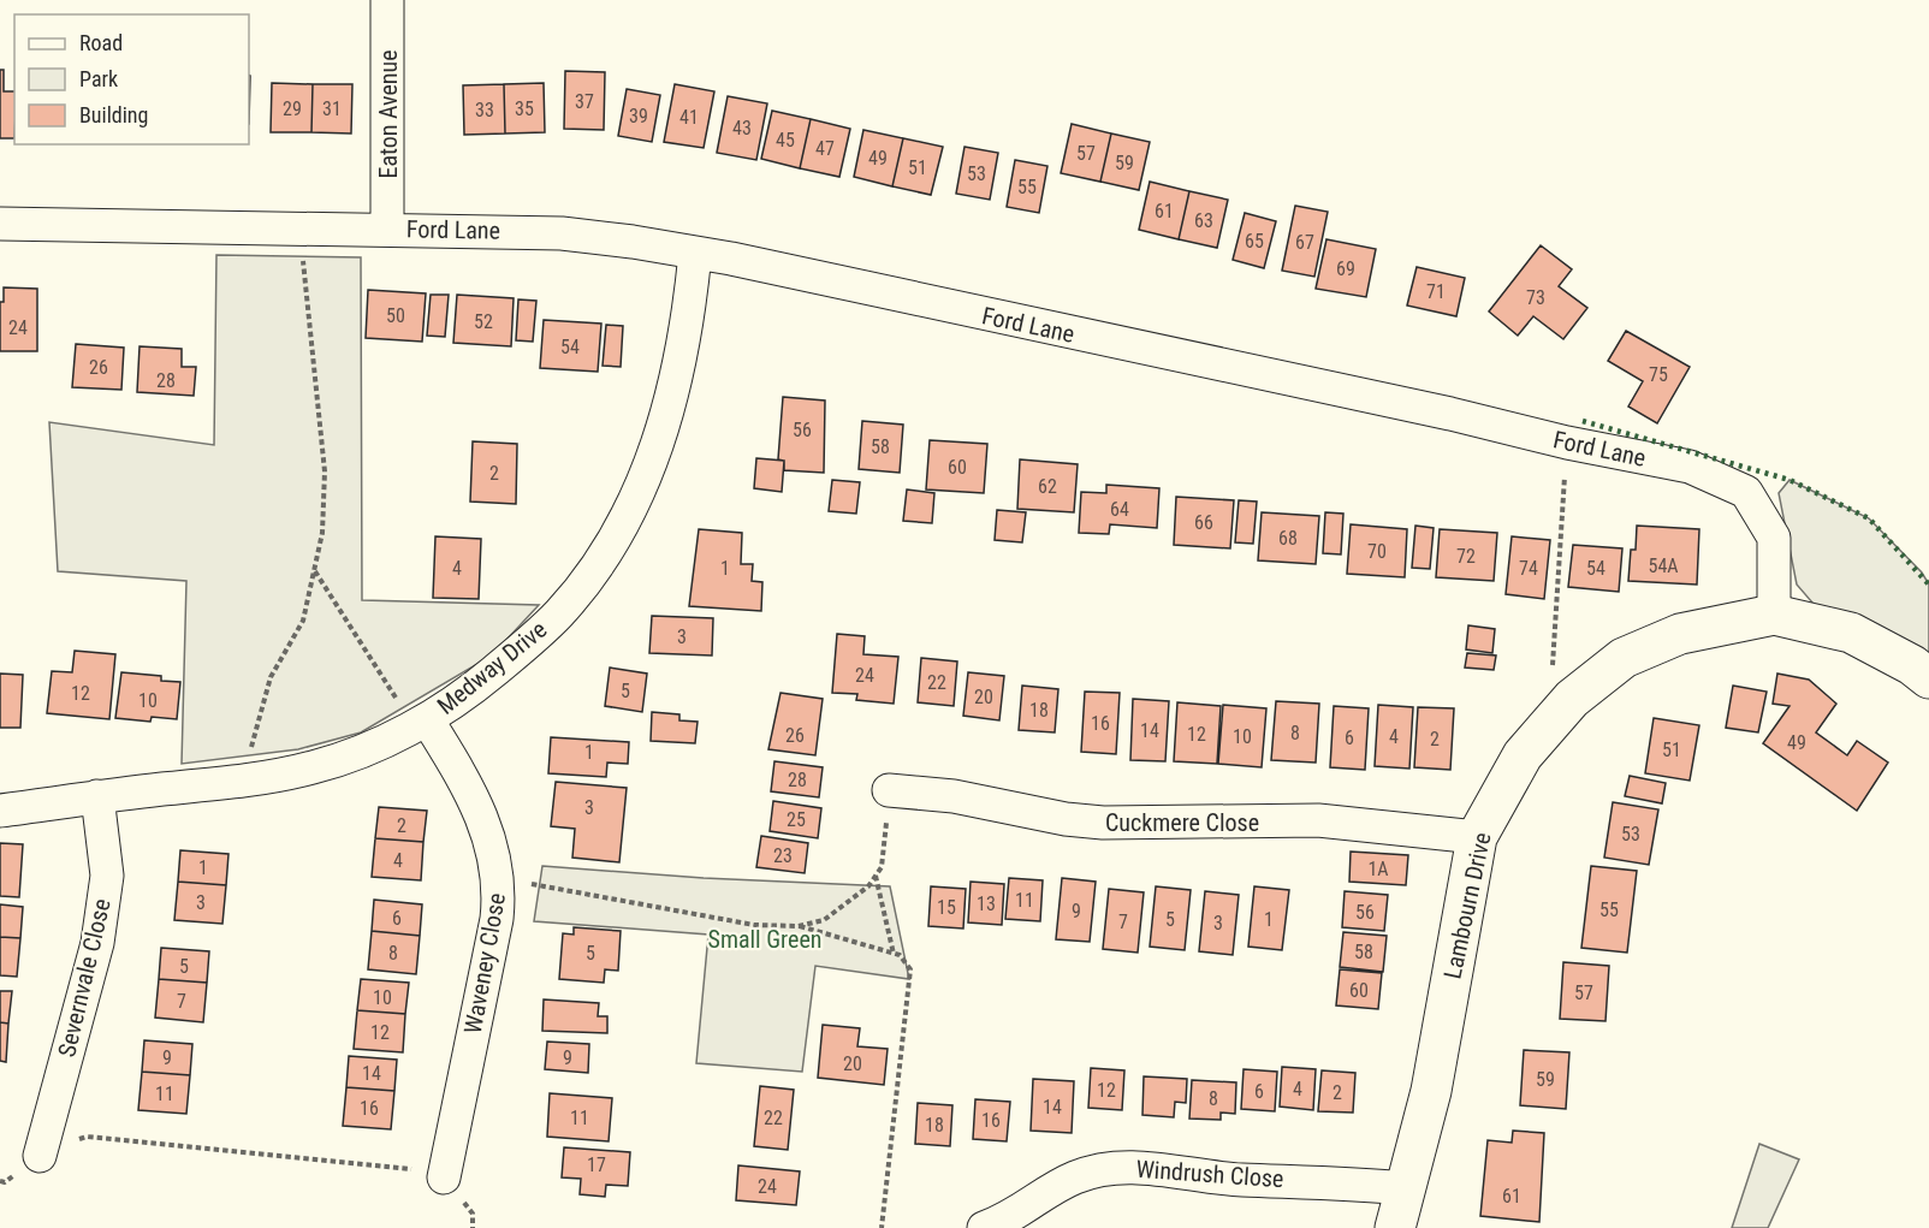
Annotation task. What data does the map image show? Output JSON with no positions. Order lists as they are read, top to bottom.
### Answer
{
  "streets": {
    "street": [
      "Eaton Avenue",
      "Ford Lane",
      "Medway Drive",
      "Cuckmere Close",
      "Lambourn Drive",
      "Waveney Close",
      "Severnvale Close",
      "Windrush Close"
    ]
  },
  "crossings": [
    ["Eaton Avenue", "Ford Lane"],
    ["Ford Lane", "Medway Drive"],
    ["Ford Lane", "Lambourn Drive"],
    ["Medway Drive", "Waveney Close"],
    ["Medway Drive", "Severnvale Close"],
    ["Cuckmere Close", "Lambourn Drive"],
    ["Lambourn Drive", "Windrush Close"]
  ],
  "parks": ["Small Green"],
  "house_numbers": [
    "37",
    "29",
    "31",
    "35",
    "33",
    "39",
    "41",
    "43",
    "45",
    "47",
    "57",
    "49",
    "59",
    "51",
    "53",
    "55",
    "61",
    "63",
    "65",
    "67",
    "69",
    "71",
    "73",
    "50",
    "52",
    "24",
    "54",
    "26",
    "75",
    "28",
    "56",
    "58",
    "60",
    "2",
    "62",
    "64",
    "66",
    "68",
    "70",
    "72",
    "54A",
    "4",
    "1",
    "74",
    "54",
    "3",
    "24",
    "22",
    "5",
    "12",
    "20",
    "10",
    "18",
    "16",
    "14",
    "8",
    "12",
    "26",
    "10",
    "4",
    "6",
    "2",
    "49",
    "51",
    "1",
    "28",
    "3",
    "25",
    "2",
    "53",
    "23",
    "4",
    "1",
    "1A",
    "11",
    "3",
    "13",
    "15",
    "55",
    "9",
    "56",
    "6",
    "5",
    "1",
    "7",
    "3",
    "58",
    "8",
    "5",
    "5",
    "60",
    "57",
    "10",
    "7",
    "12",
    "9",
    "9",
    "20",
    "14",
    "59",
    "4",
    "12",
    "6",
    "2",
    "11",
    "8",
    "14",
    "16",
    "11",
    "22",
    "16",
    "18",
    "17",
    "24",
    "61"
  ],
  "legend": ["Road", "Park", "Building"]
}
